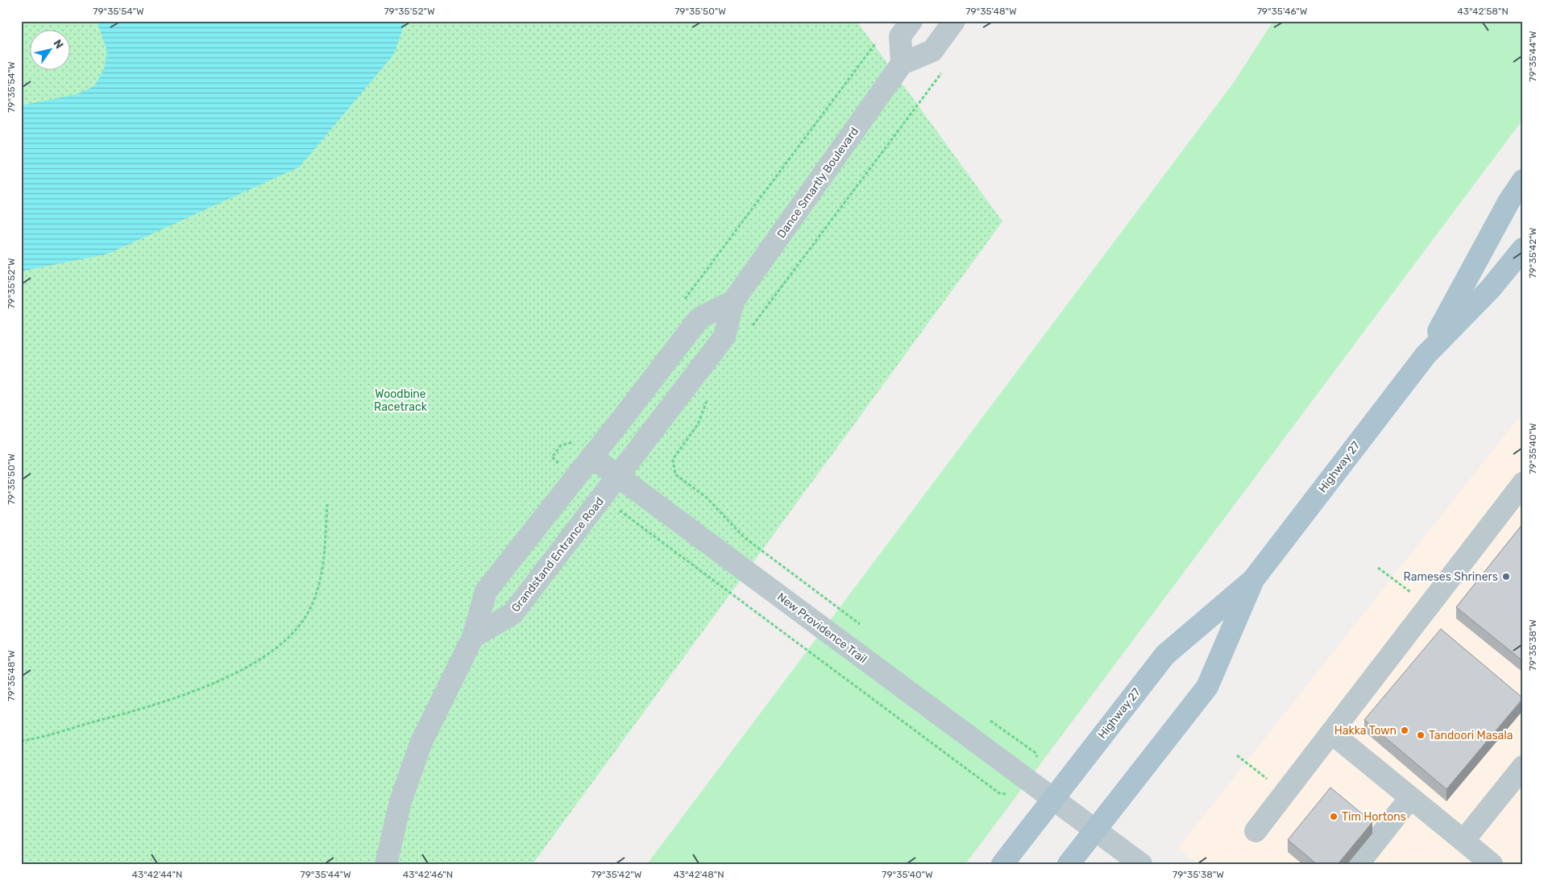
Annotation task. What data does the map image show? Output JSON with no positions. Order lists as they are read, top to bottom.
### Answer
{
  "streets": {
    "main road": ["Highway 27"],
    "street": ["Dance Smartly Boulevard", "Grandstand Entrance Road", "New Providence Trail"]
  },
  "crossings": [
    ["Dance Smartly Boulevard", "Grandstand Entrance Road"],
    ["Dance Smartly Boulevard", "New Providence Trail"],
    ["Highway 27", "New Providence Trail"],
    ["Grandstand Entrance Road", "New Providence Trail"]
  ],
  "parks": ["Woodbine Racetrack"],
  "places": [
    "Rameses Shriners",
    "Hakka Town",
    "Tandoori Masala",
    "Tim Hortons"
  ],
  "north": "top right",
  "coordinates": [
    "79°35'54\"W",
    "79°35'52\"W",
    "79°35'50\"W",
    "79°35'48\"W",
    "79°35'46\"W",
    "43°42'58\"N",
    "79°35'44\"W",
    "79°35'42\"W",
    "79°35'40\"W",
    "79°35'38\"W",
    "43°42'44\"N",
    "43°42'46\"N",
    "43°42'48\"N"
  ]
}
